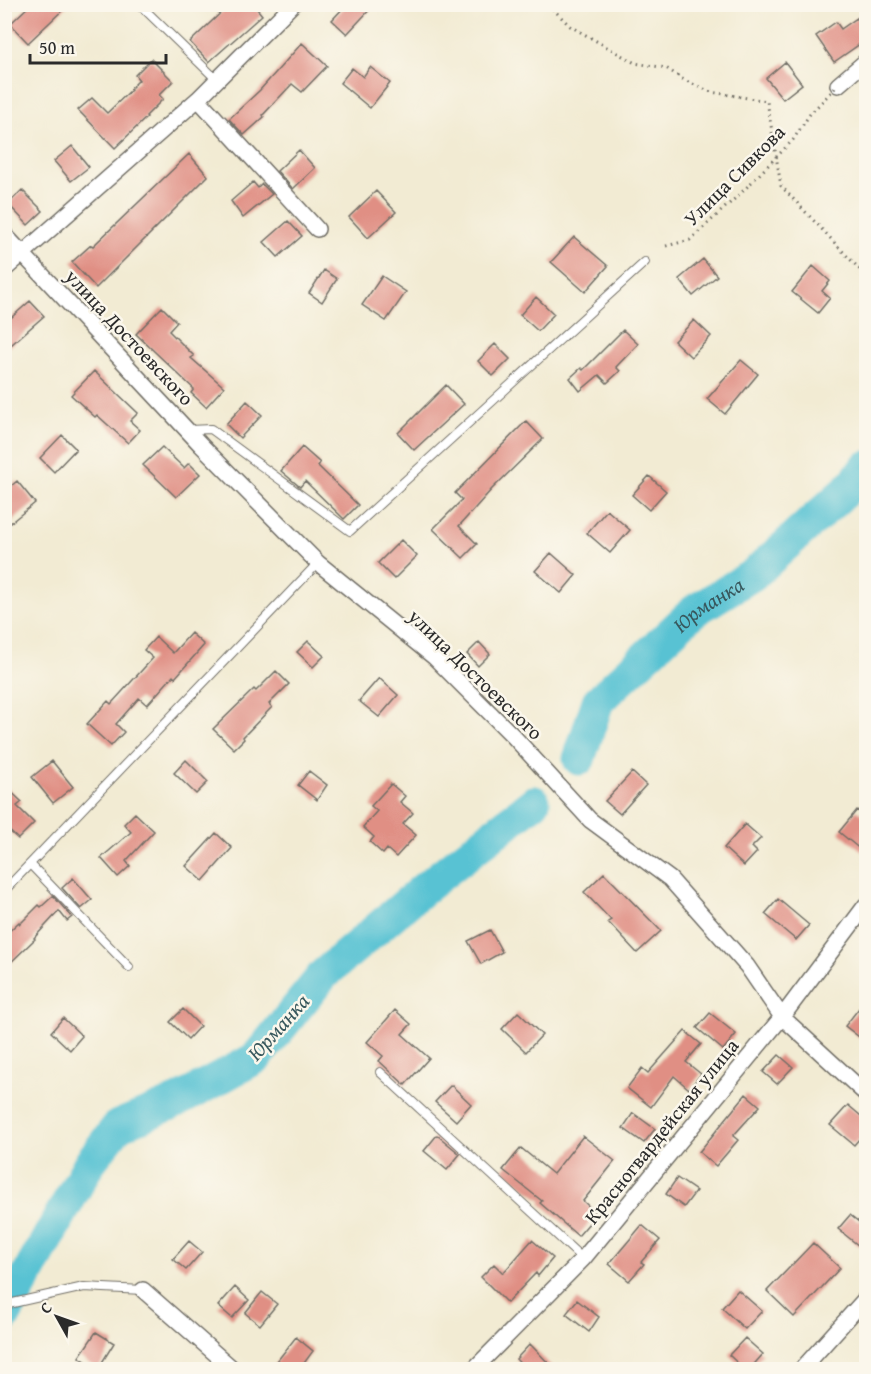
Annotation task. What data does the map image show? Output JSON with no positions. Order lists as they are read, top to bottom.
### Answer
{
  "streets": {
    "street": ["улица Достоевского", "Красногвардейская улица"],
    "path": ["Улица Сивкова"]
  },
  "crossings": [
    ["улица Достоевского", "Красногвардейская улица"]
  ],
  "water": ["Юрманка"],
  "scale_bar": "50 m",
  "north": "top left"
}
